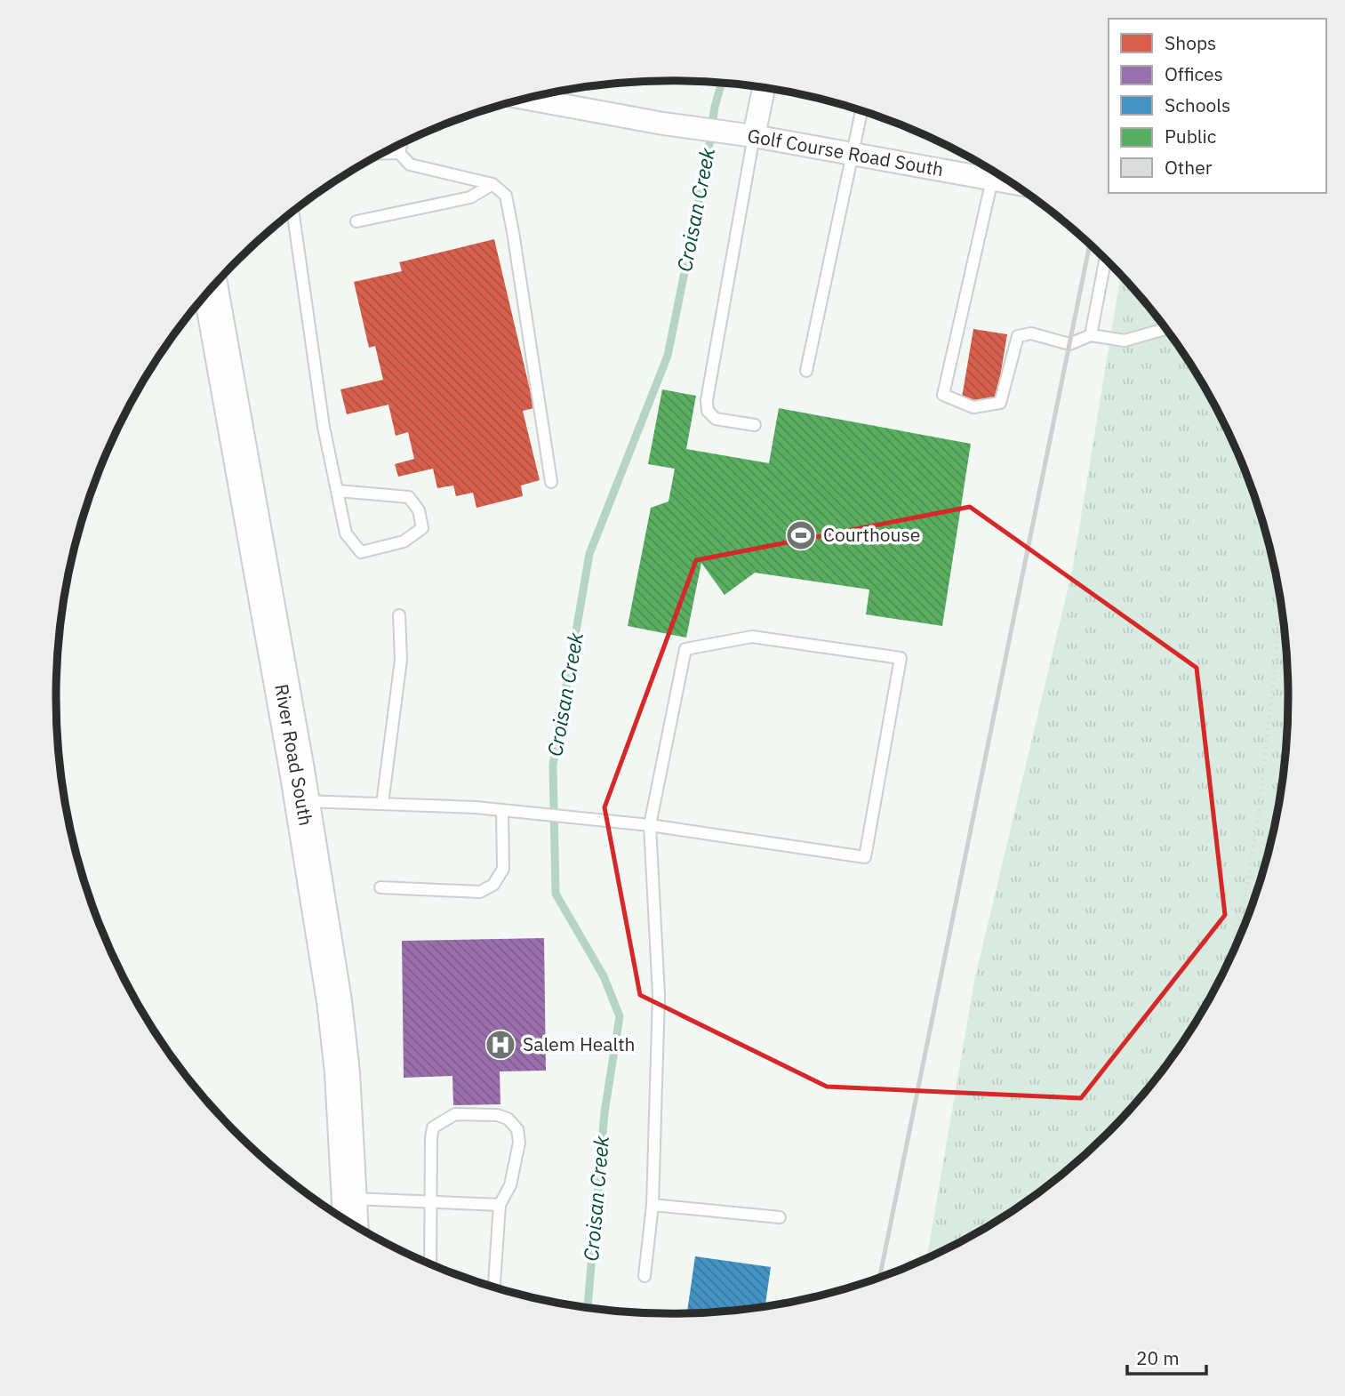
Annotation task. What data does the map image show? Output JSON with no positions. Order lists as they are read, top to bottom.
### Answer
{
  "streets": {
    "main road": ["River Road South"],
    "street": ["Golf Course Road South"]
  },
  "water": ["Croisan Creek"],
  "places": {
    "sports": ["Courthouse"],
    "hospital": ["Salem Health"]
  },
  "legend": [
    "Shops",
    "Offices",
    "Schools",
    "Public",
    "Other"
  ],
  "scale_bar": "20 m"
}
